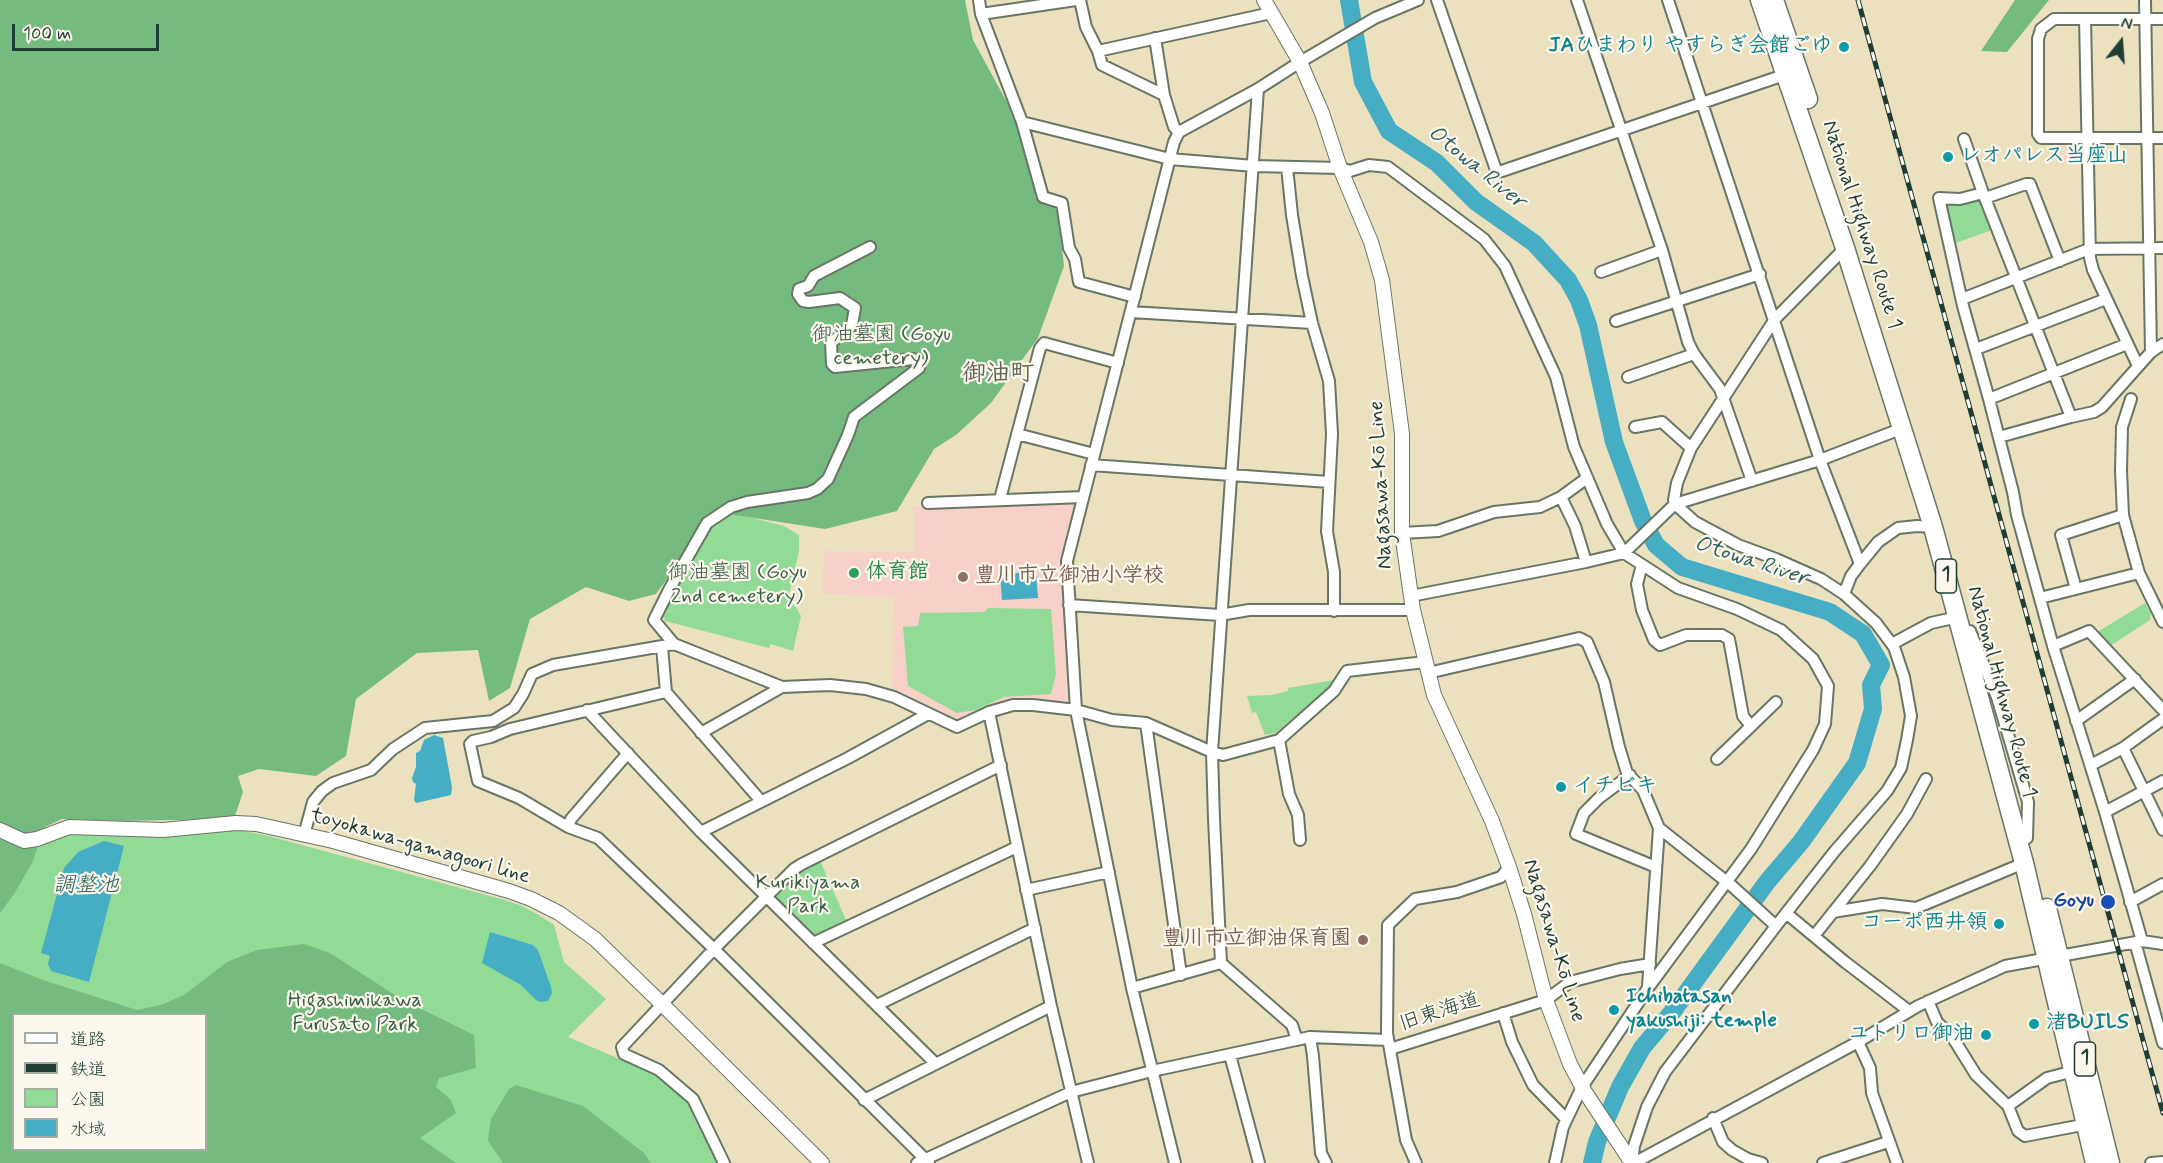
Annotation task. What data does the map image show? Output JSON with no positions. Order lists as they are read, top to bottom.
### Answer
{
  "streets": {
    "highway": ["National Highway Route 1", "1"],
    "main road": ["Nagasawa-Kō Line", "toyokawa-gamagoori line"],
    "street": ["旧東海道"]
  },
  "crossings": [
    ["Nagasawa-Kō Line", "旧東海道"]
  ],
  "districts": ["御油町"],
  "water": ["Otowa River", "調整池"],
  "parks": [
    "御油墓園 (Goyu cemetery)",
    "御油墓園 (Goyu 2nd cemetery)",
    "Kurikiyama Park",
    "Higashimikawa Furusato Park"
  ],
  "places": [
    "JAひまわり やすらぎ会館ごゆ",
    "レオパレス当座山",
    "体育館",
    "豊川市立御油小学校",
    "イチビキ",
    "Goyu",
    "コーポ西井領",
    "豊川市立御油保育園",
    "Ichibatasan yakushiji: temple",
    "渚BUILS",
    "ユトリロ御油"
  ],
  "legend": [
    "道路",
    "鉄道",
    "公園",
    "水域"
  ],
  "scale_bar": "100 m",
  "north": "top"
}
